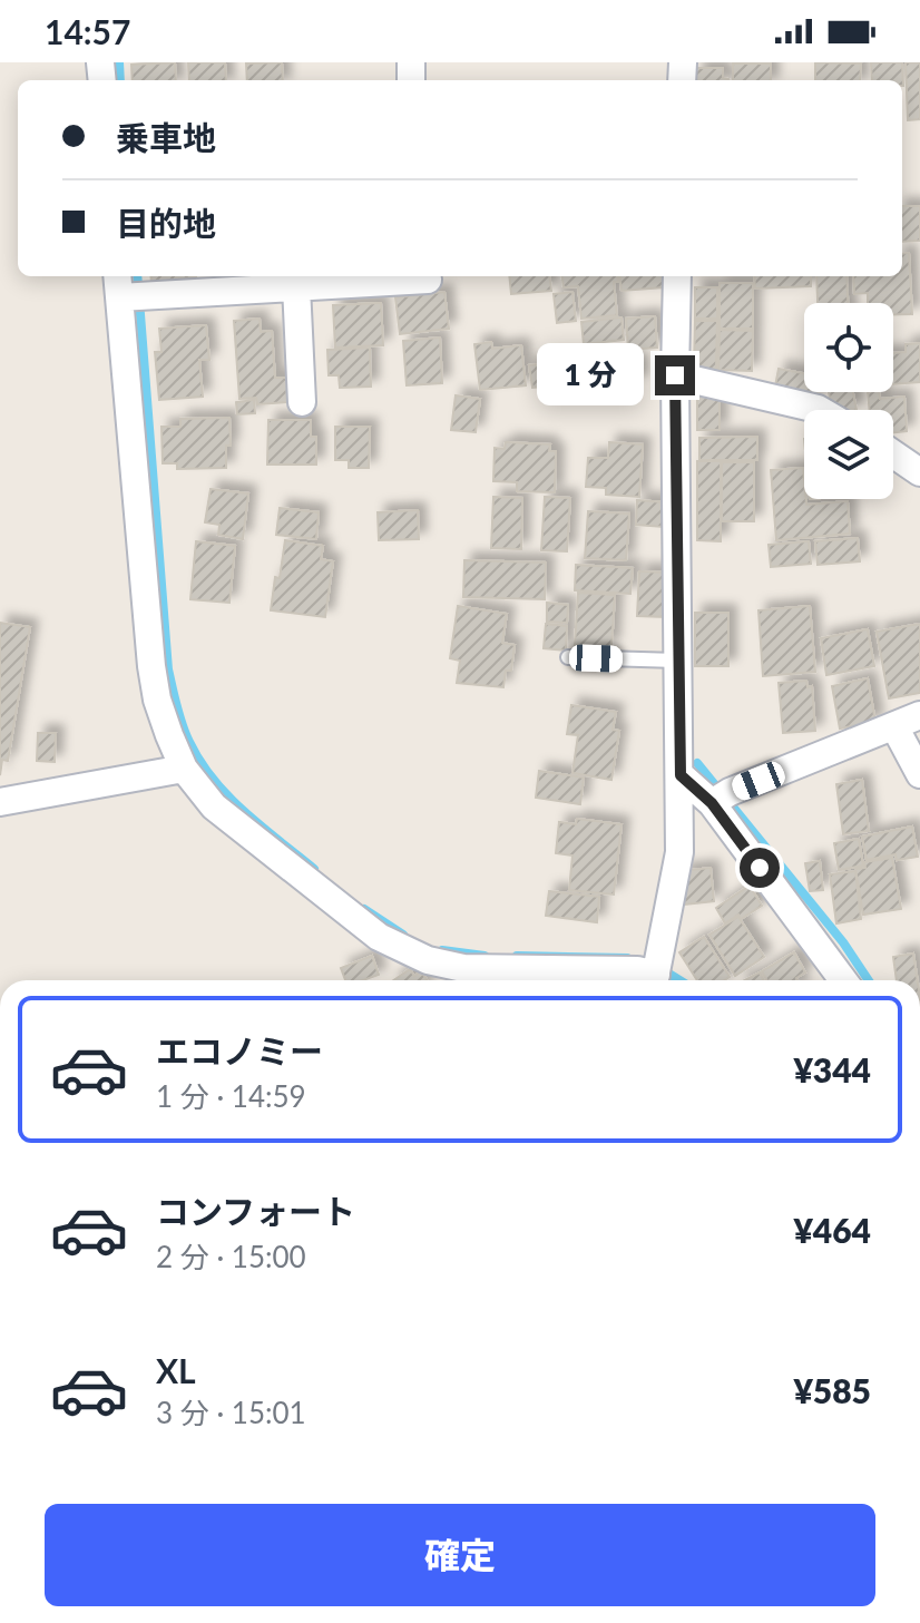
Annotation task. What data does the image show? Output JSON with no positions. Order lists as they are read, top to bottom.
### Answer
{
  "page": {
    "status": "14:57",
    "banner": ["乗車地", "目的地"],
    "bubble": "1 分",
    "list": [
      {
        "name": "エコノミー",
        "note": "1 分 · 14:59",
        "value": "¥344"
      },
      {
        "name": "コンフォート",
        "note": "2 分 · 15:00",
        "value": "¥464"
      },
      {
        "name": "XL",
        "note": "3 分 · 15:01",
        "value": "¥585"
      }
    ],
    "buttons": "確定"
  }
}
